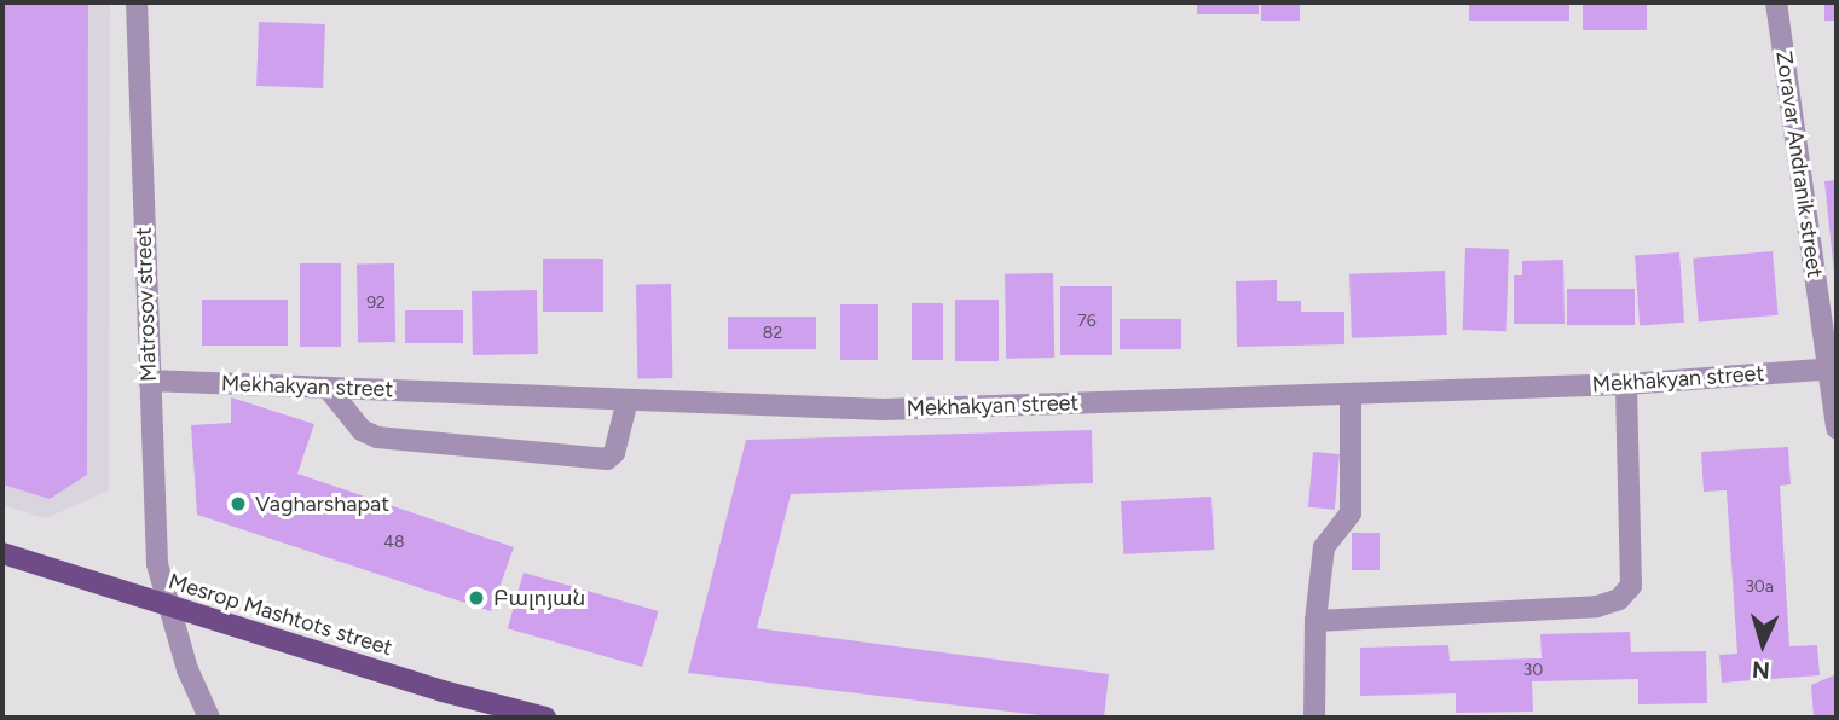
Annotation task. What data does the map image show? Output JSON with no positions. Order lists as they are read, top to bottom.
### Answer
{
  "streets": {
    "main road": ["Mesrop Mashtots street"],
    "street": ["Zoravar Andranik street", "Matrosov street", "Mekhakyan street"]
  },
  "crossings": [
    ["Zoravar Andranik street", "Mekhakyan street"],
    ["Matrosov street", "Mekhakyan street"],
    ["Matrosov street", "Mesrop Mashtots street"]
  ],
  "places": ["Vagharshapat", "Բալոյան"],
  "house_numbers": [
    "92",
    "76",
    "82",
    "48",
    "30a",
    "30"
  ],
  "north": "bottom"
}
